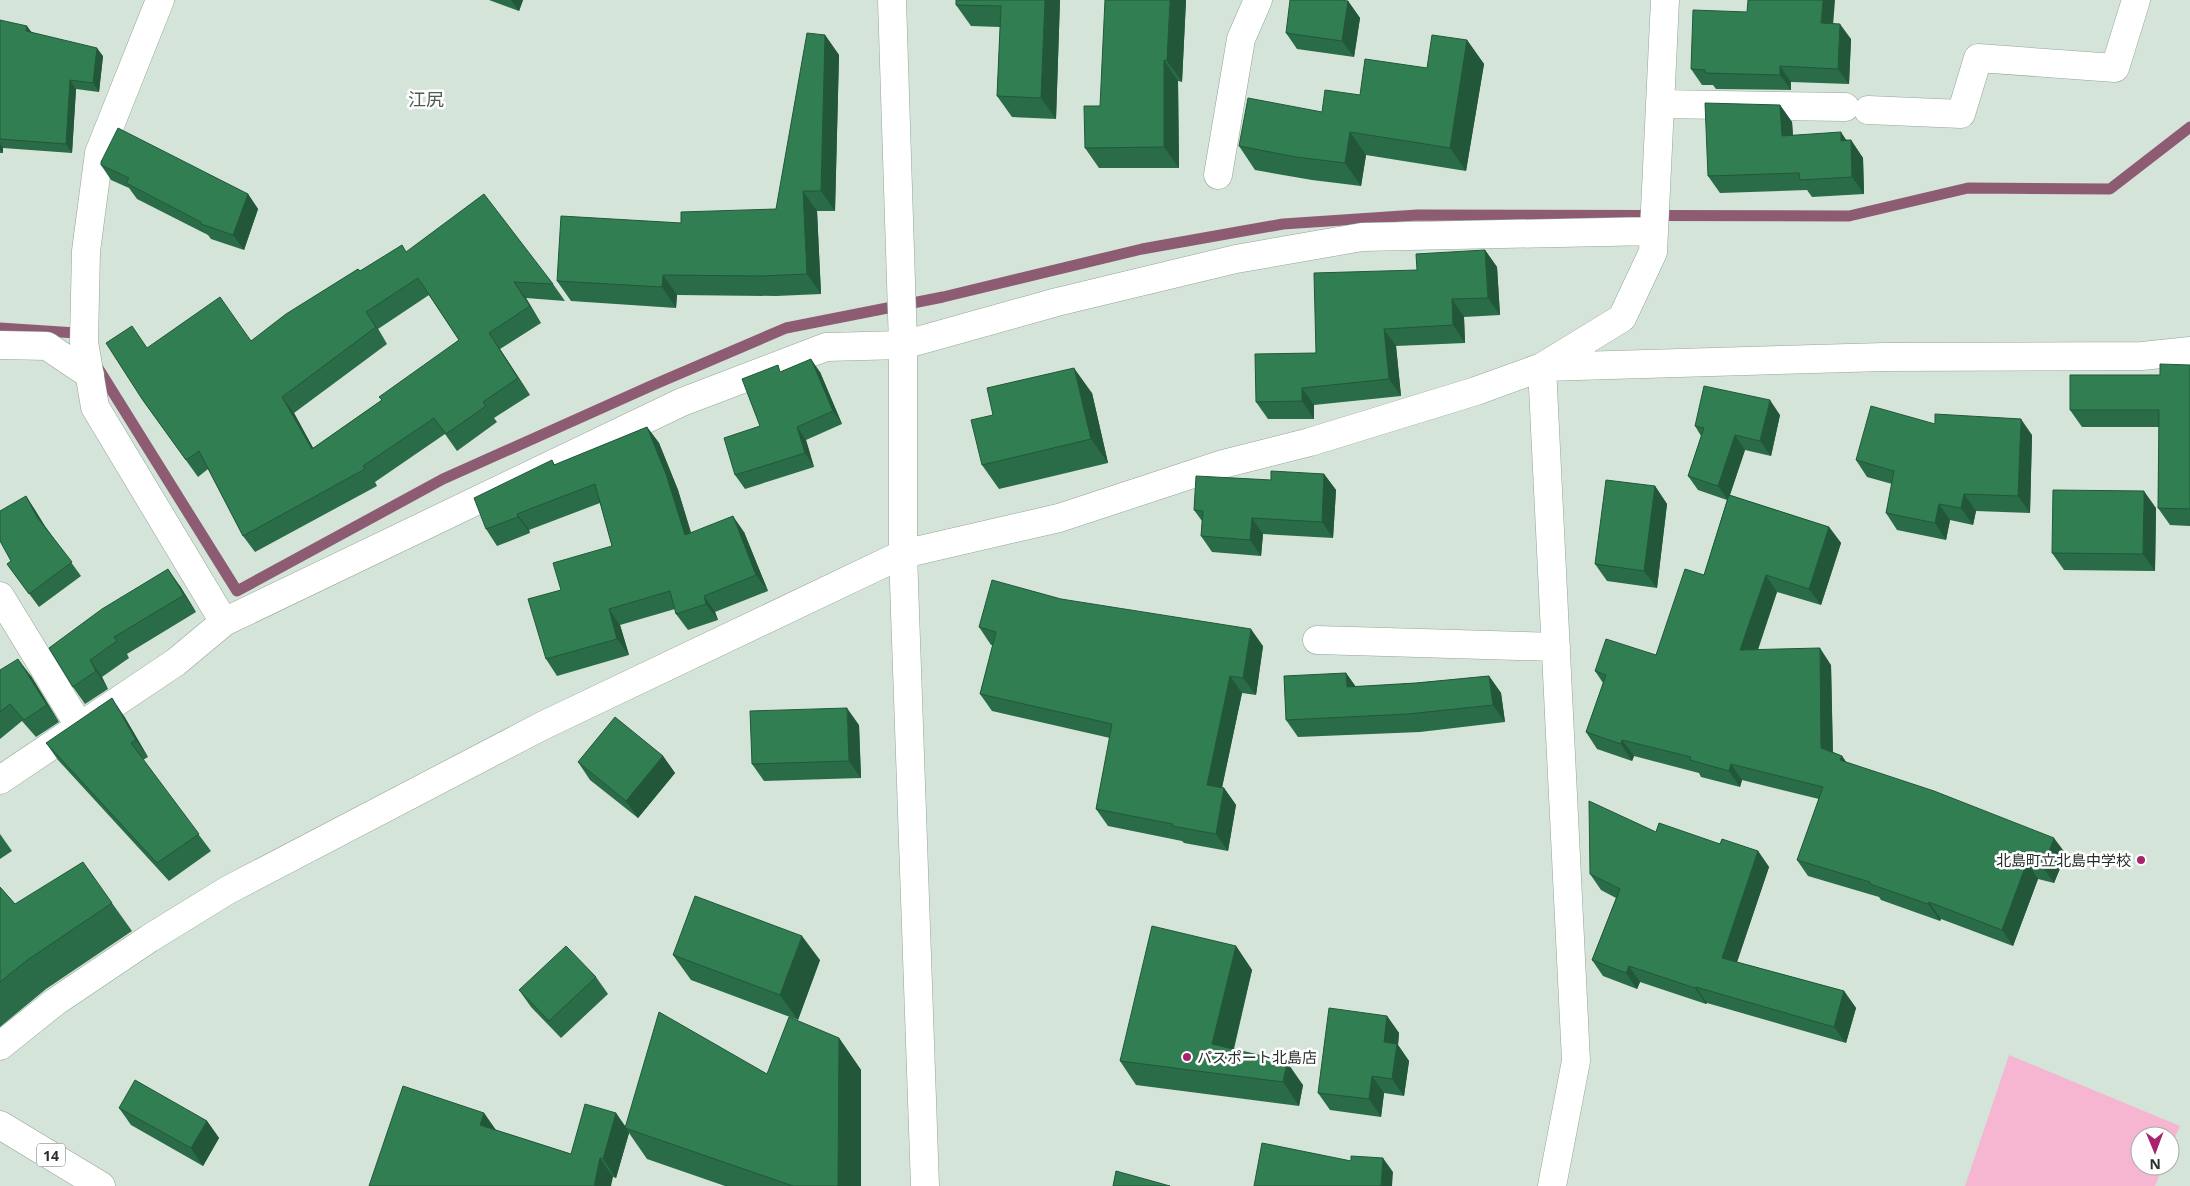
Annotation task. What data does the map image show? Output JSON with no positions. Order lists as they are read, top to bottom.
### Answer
{
  "streets": {
    "street": ["14"]
  },
  "districts": ["江尻"],
  "places": ["北島町立北島中学校", "パスポート北島店"],
  "north": "bottom"
}
